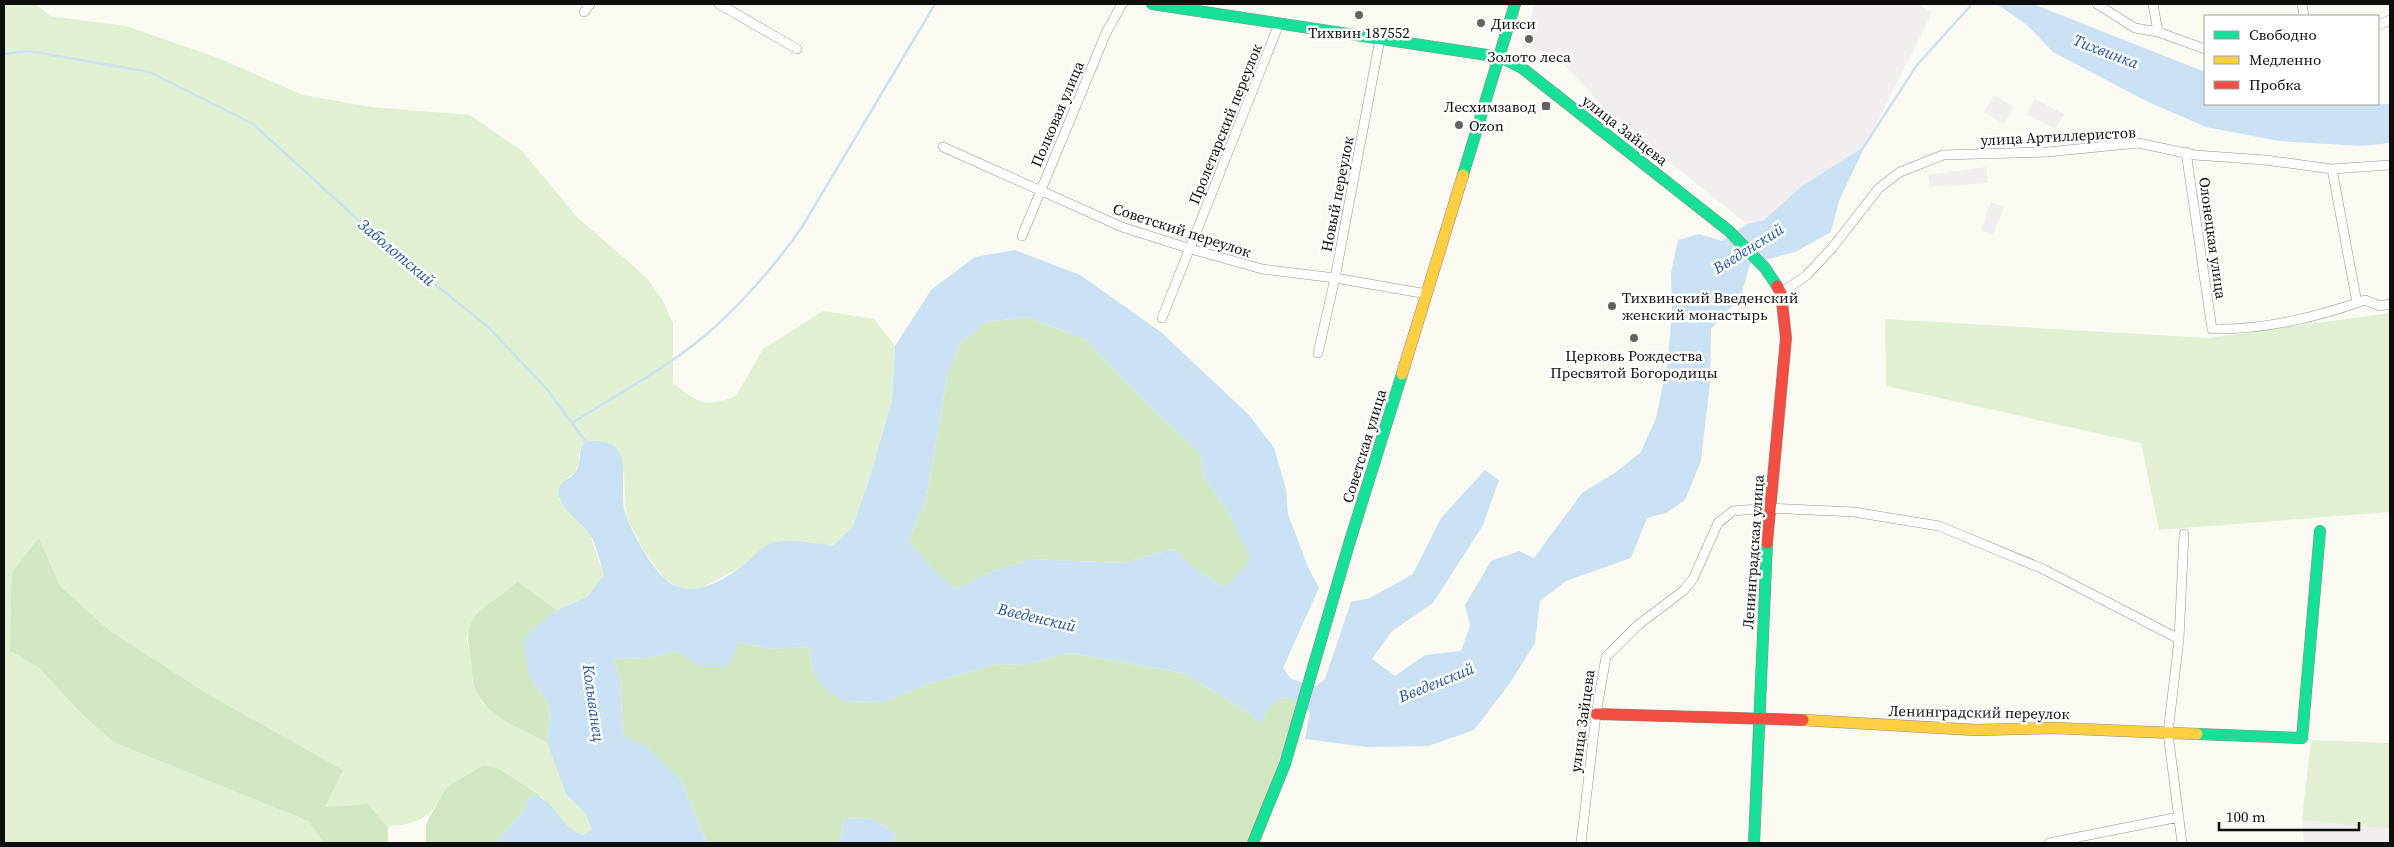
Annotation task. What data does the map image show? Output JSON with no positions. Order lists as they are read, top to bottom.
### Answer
{
  "streets": {
    "main road": [
      "улица Зайцева",
      "Советская улица",
      "Ленинградская улица",
      "Ленинградский переулок"
    ],
    "street": [
      "Полковая улица",
      "Пролетарский переулок",
      "улица Артиллеристов",
      "Новый переулок",
      "Советский переулок",
      "Олонецкая улица"
    ]
  },
  "crossings": [
    ["Полковая улица", "Советский переулок"],
    ["Пролетарский переулок", "улица Зайцева"],
    ["Пролетарский переулок", "Советский переулок"],
    ["улица Зайцева", "Новый переулок"],
    ["улица Зайцева", "Советская улица"],
    ["улица Зайцева", "Ленинградская улица"],
    ["улица Зайцева", "Ленинградский переулок"],
    ["улица Артиллеристов", "Олонецкая улица"],
    ["улица Артиллеристов", "Ленинградская улица"],
    ["Новый переулок", "Советский переулок"],
    ["Советский переулок", "Советская улица"],
    ["Ленинградская улица", "Ленинградский переулок"]
  ],
  "water": [
    "Тихвинка",
    "Введенский",
    "Заболотский",
    "Колыванец"
  ],
  "places": {
    "other": [
      "Тихвин 187552",
      "Дикси",
      "Золото леса",
      "Ozon",
      "Тихвинский Введенский женский монастырь",
      "Церковь Рождества Пресвятой Богородицы"
    ],
    "transit": ["Лесхимзавод"]
  },
  "legend": ["Свободно", "Медленно", "Пробка"],
  "scale_bar": "100 m"
}
